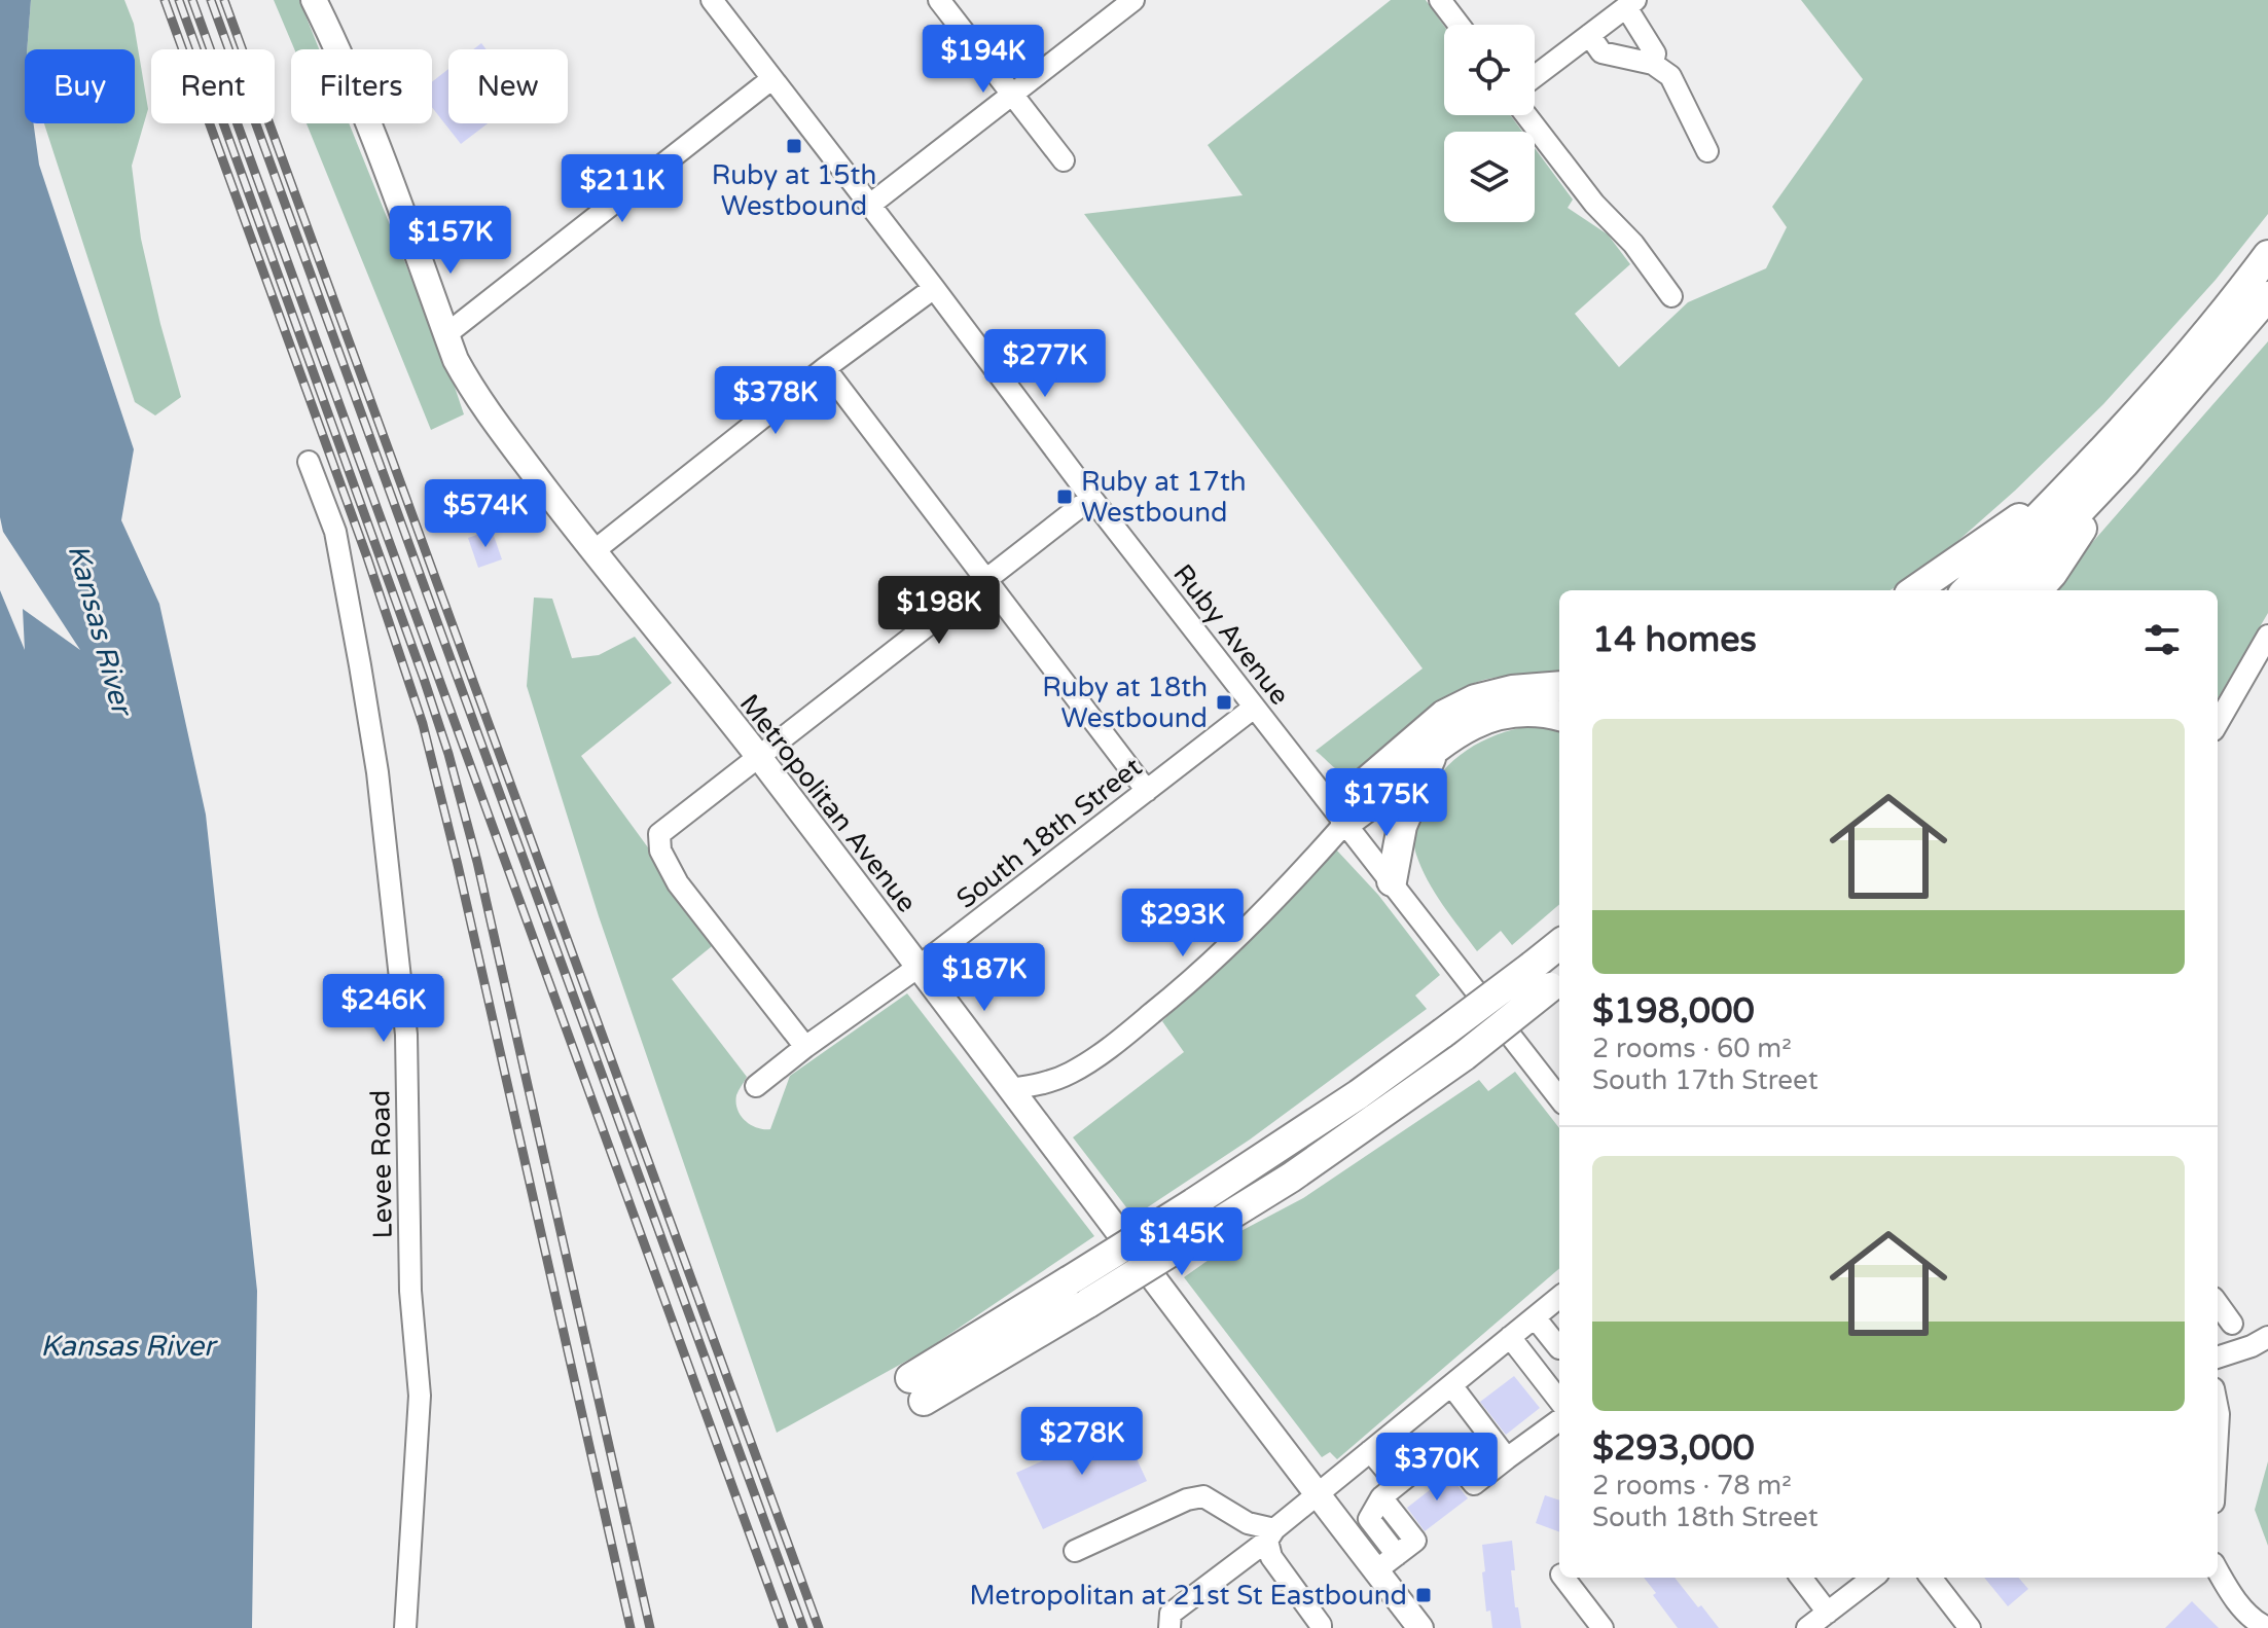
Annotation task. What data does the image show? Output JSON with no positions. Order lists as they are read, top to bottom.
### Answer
{
  "streets": {
    "main road": ["Metropolitan Avenue"],
    "street": ["Ruby Avenue", "South 18th Street", "Levee Road"]
  },
  "crossings": [
    ["Ruby Avenue", "South 18th Street"],
    ["Metropolitan Avenue", "South 18th Street"]
  ],
  "water": ["Kansas River"],
  "places": {
    "transit": [
      "Ruby at 15th Westbound",
      "Ruby at 17th Westbound",
      "Ruby at 18th Westbound",
      "Metropolitan at 21st St Eastbound"
    ]
  },
  "page": {
    "price": [
      "$194K",
      "$211K",
      "$157K",
      "$277K",
      "$378K",
      "$574K",
      "$198K",
      "$175K",
      "$293K",
      "$187K",
      "$246K",
      "$145K",
      "$278K",
      "$370K"
    ],
    "chip": [
      "Buy",
      "Rent",
      "Filters",
      "New"
    ],
    "heading": "14 homes",
    "list": [
      {
        "name": "$198,000",
        "note": "2 rooms · 60 m² · South 17th Street"
      },
      {
        "name": "$293,000",
        "note": "2 rooms · 78 m² · South 18th Street"
      }
    ]
  }
}
